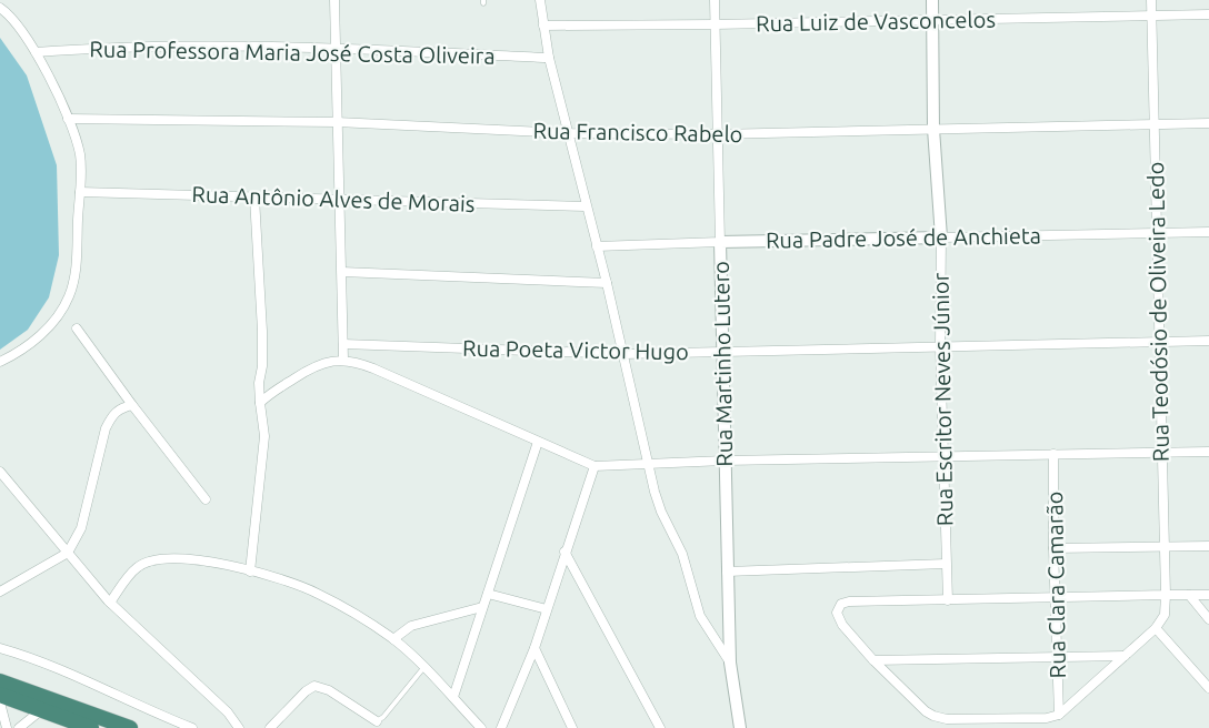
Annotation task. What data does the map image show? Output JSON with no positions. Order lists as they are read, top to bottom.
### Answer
{
  "streets": {
    "street": [
      "Rua Luiz de Vasconcelos",
      "Rua Professora Maria José Costa Oliveira",
      "Rua Francisco Rabelo",
      "Rua Antônio Alves de Morais",
      "Rua Padre José de Anchieta",
      "Rua Teodósio de Oliveira Ledo",
      "Rua Poeta Victor Hugo",
      "Rua Martinho Lutero",
      "Rua Escritor Neves Júnior",
      "Rua Clara Camarão"
    ]
  },
  "crossings": [
    ["Rua Luiz de Vasconcelos", "Rua Teodósio de Oliveira Ledo"],
    ["Rua Luiz de Vasconcelos", "Rua Martinho Lutero"],
    ["Rua Luiz de Vasconcelos", "Rua Escritor Neves Júnior"],
    ["Rua Francisco Rabelo", "Rua Teodósio de Oliveira Ledo"],
    ["Rua Francisco Rabelo", "Rua Martinho Lutero"],
    ["Rua Francisco Rabelo", "Rua Escritor Neves Júnior"],
    ["Rua Padre José de Anchieta", "Rua Teodósio de Oliveira Ledo"],
    ["Rua Padre José de Anchieta", "Rua Martinho Lutero"],
    ["Rua Padre José de Anchieta", "Rua Escritor Neves Júnior"],
    ["Rua Teodósio de Oliveira Ledo", "Rua Poeta Victor Hugo"],
    ["Rua Poeta Victor Hugo", "Rua Martinho Lutero"],
    ["Rua Poeta Victor Hugo", "Rua Escritor Neves Júnior"]
  ]
}
